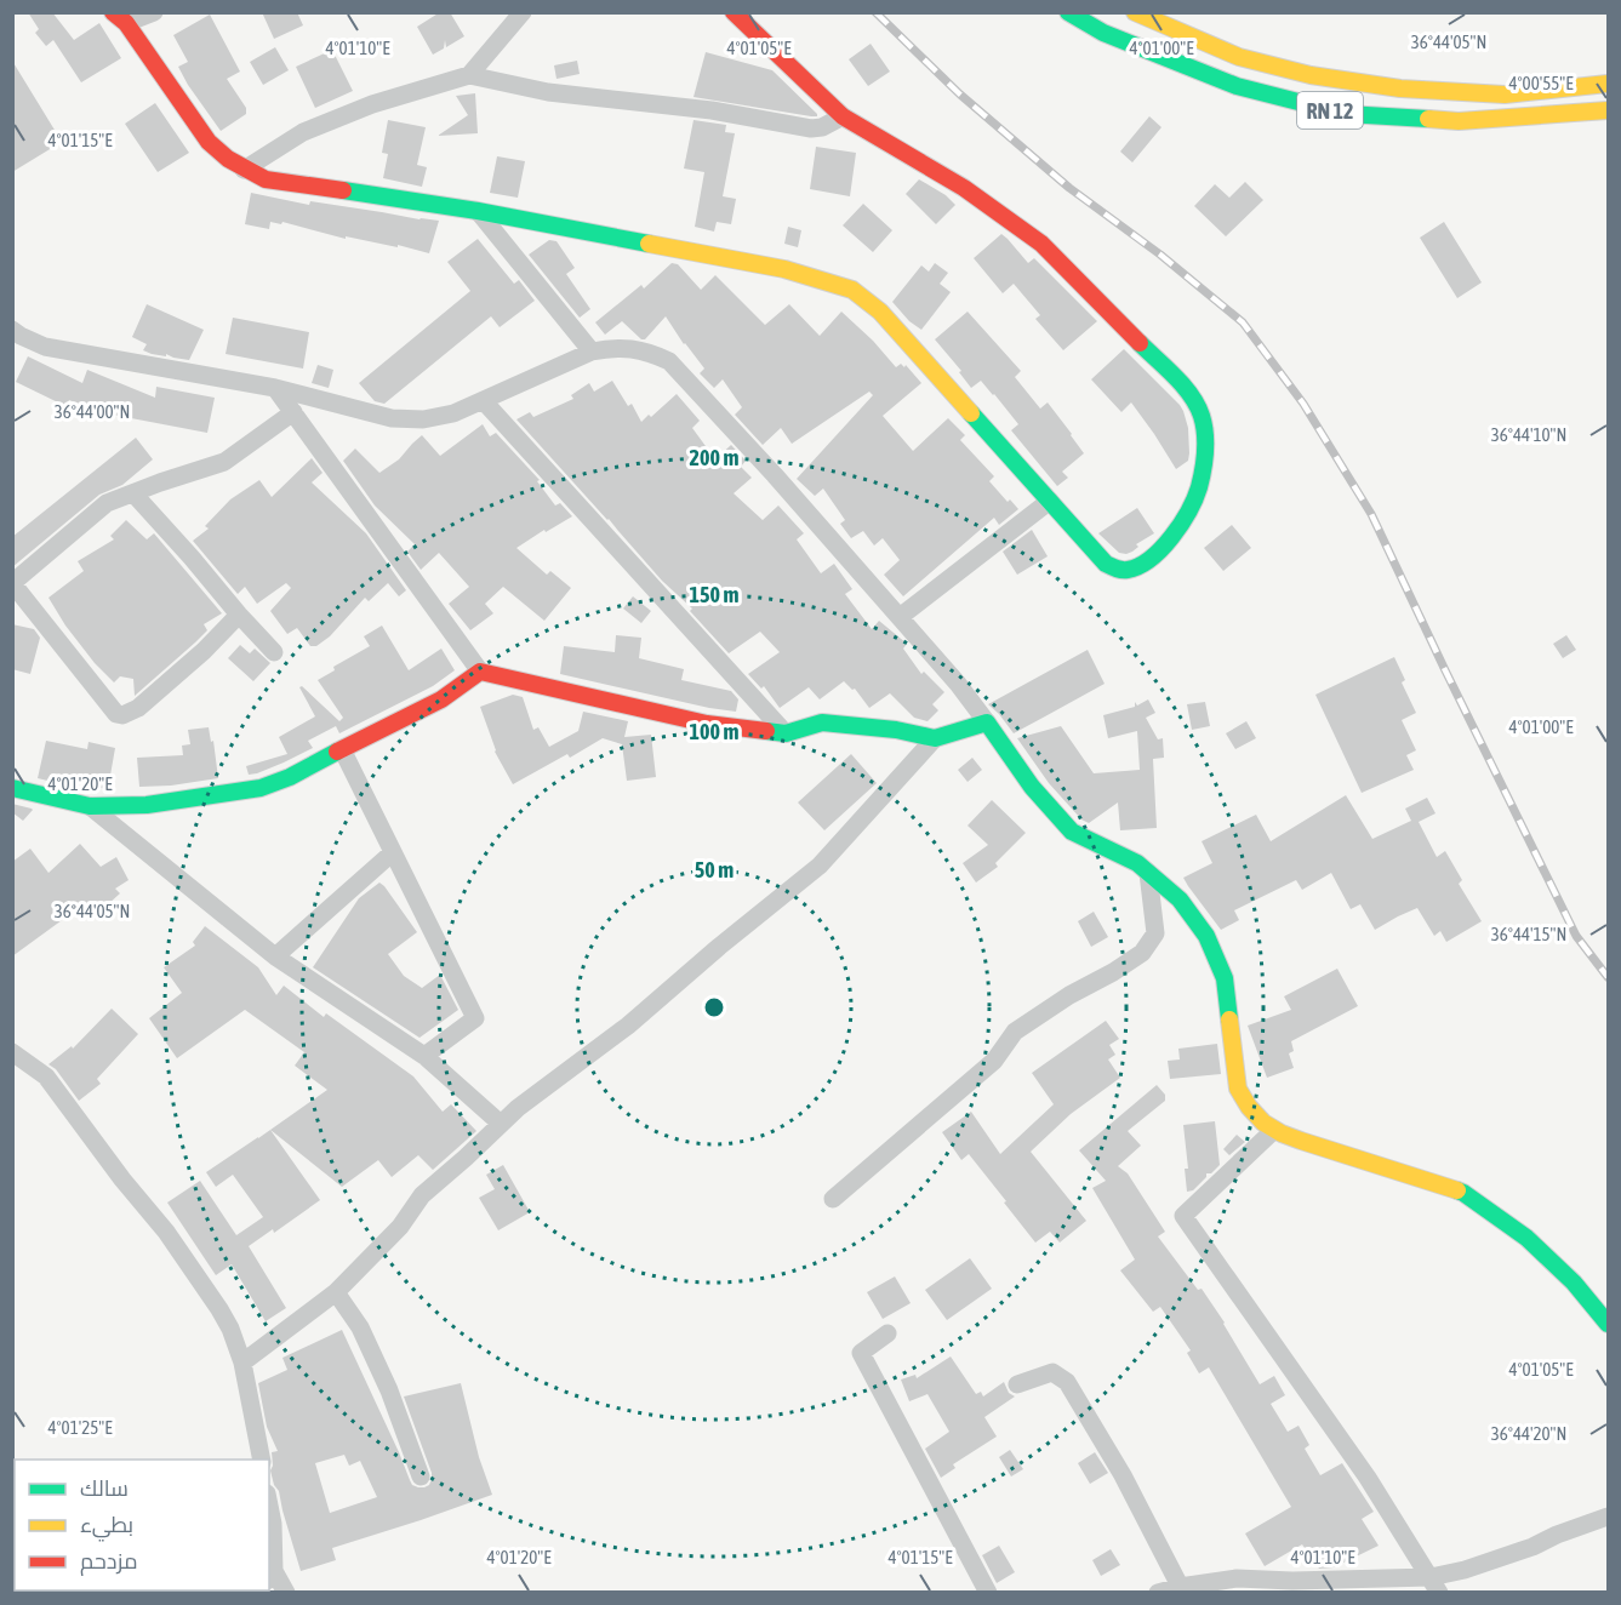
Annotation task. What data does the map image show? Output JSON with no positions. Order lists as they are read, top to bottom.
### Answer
{
  "streets": {
    "main road": ["RN 12"]
  },
  "legend": ["سالك", "بطيء", "مزدحم"],
  "coordinates": [
    "36°44'05\"N",
    "4°01'10\"E",
    "4°01'05\"E",
    "4°01'00\"E",
    "4°00'55\"E",
    "4°01'15\"E",
    "36°44'00\"N",
    "36°44'10\"N",
    "4°01'20\"E",
    "36°44'15\"N",
    "4°01'25\"E",
    "36°44'20\"N"
  ],
  "rings": [
    "200 m",
    "150 m",
    "100 m",
    "50 m"
  ]
}
